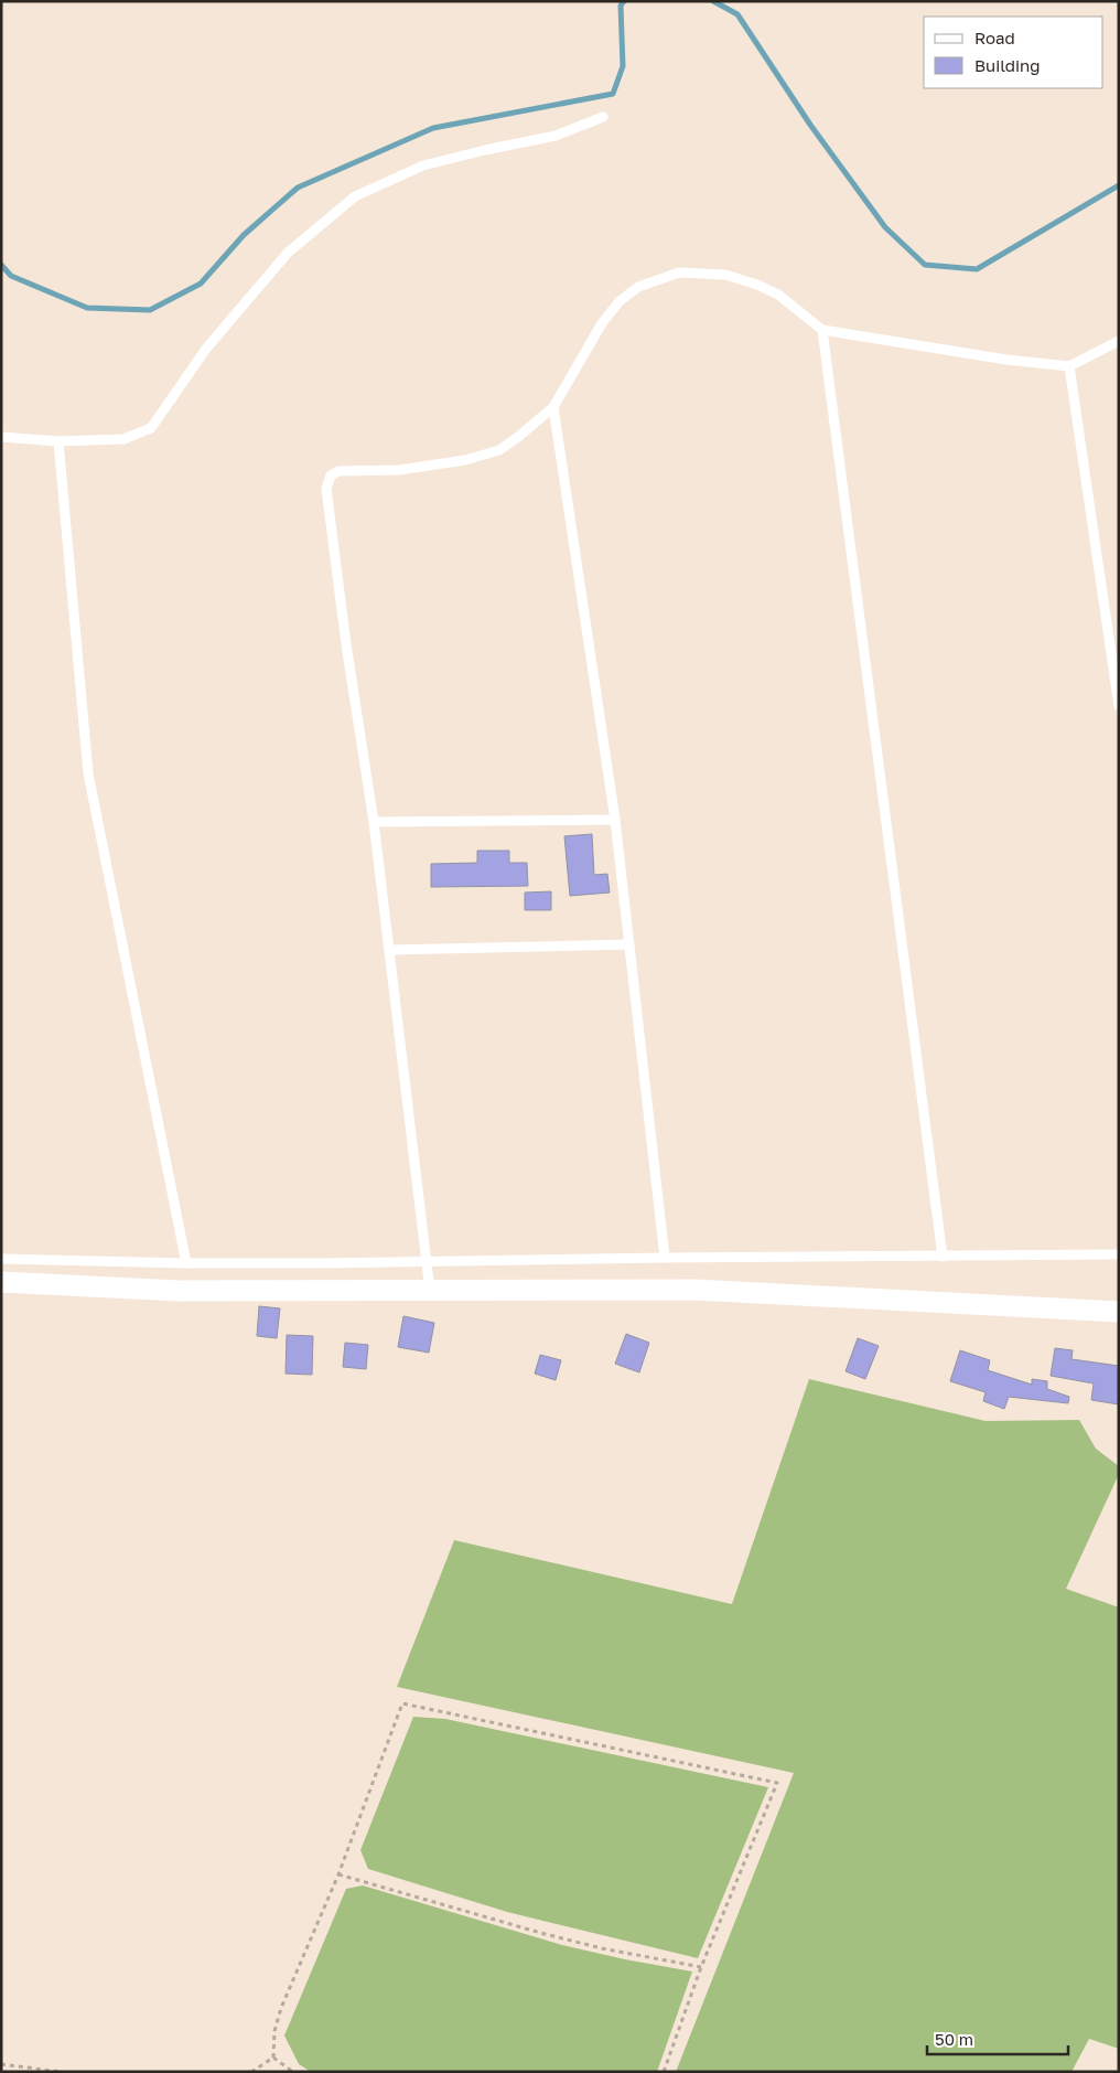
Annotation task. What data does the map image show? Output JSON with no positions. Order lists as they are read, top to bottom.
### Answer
{
  "legend": ["Road", "Building"],
  "scale_bar": "50 m"
}
